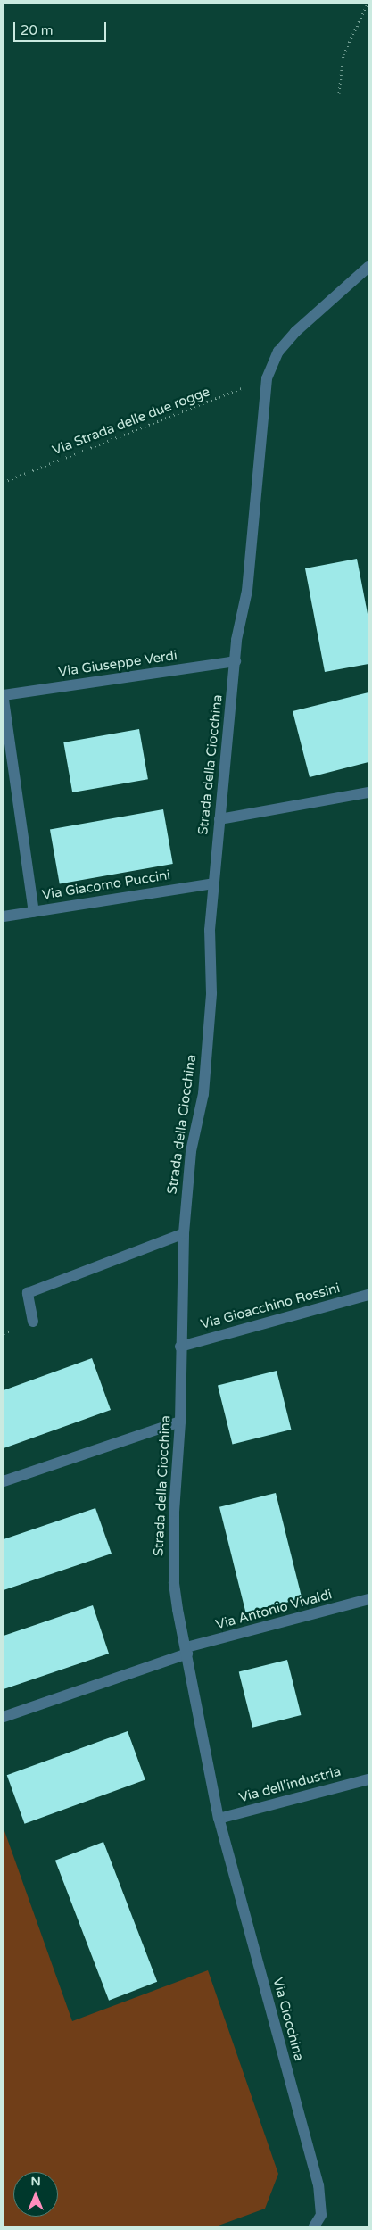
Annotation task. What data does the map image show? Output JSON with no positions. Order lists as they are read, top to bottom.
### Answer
{
  "streets": {
    "street": [
      "Via Giuseppe Verdi",
      "Strada della Ciocchina",
      "Via Giacomo Puccini",
      "Via Gioacchino Rossini",
      "Via Antonio Vivaldi",
      "Via dell'industria",
      "Via Ciocchina"
    ],
    "path": ["Via Strada delle due rogge"]
  },
  "crossings": [
    ["Via Strada delle due rogge", "Strada della Ciocchina"],
    ["Via Giuseppe Verdi", "Strada della Ciocchina"],
    ["Strada della Ciocchina", "Via Giacomo Puccini"],
    ["Strada della Ciocchina", "Via Gioacchino Rossini"],
    ["Strada della Ciocchina", "Via Antonio Vivaldi"],
    ["Strada della Ciocchina", "Via dell'industria"],
    ["Strada della Ciocchina", "Via Ciocchina"],
    ["Via dell'industria", "Via Ciocchina"]
  ],
  "scale_bar": "20 m",
  "north": "top"
}
